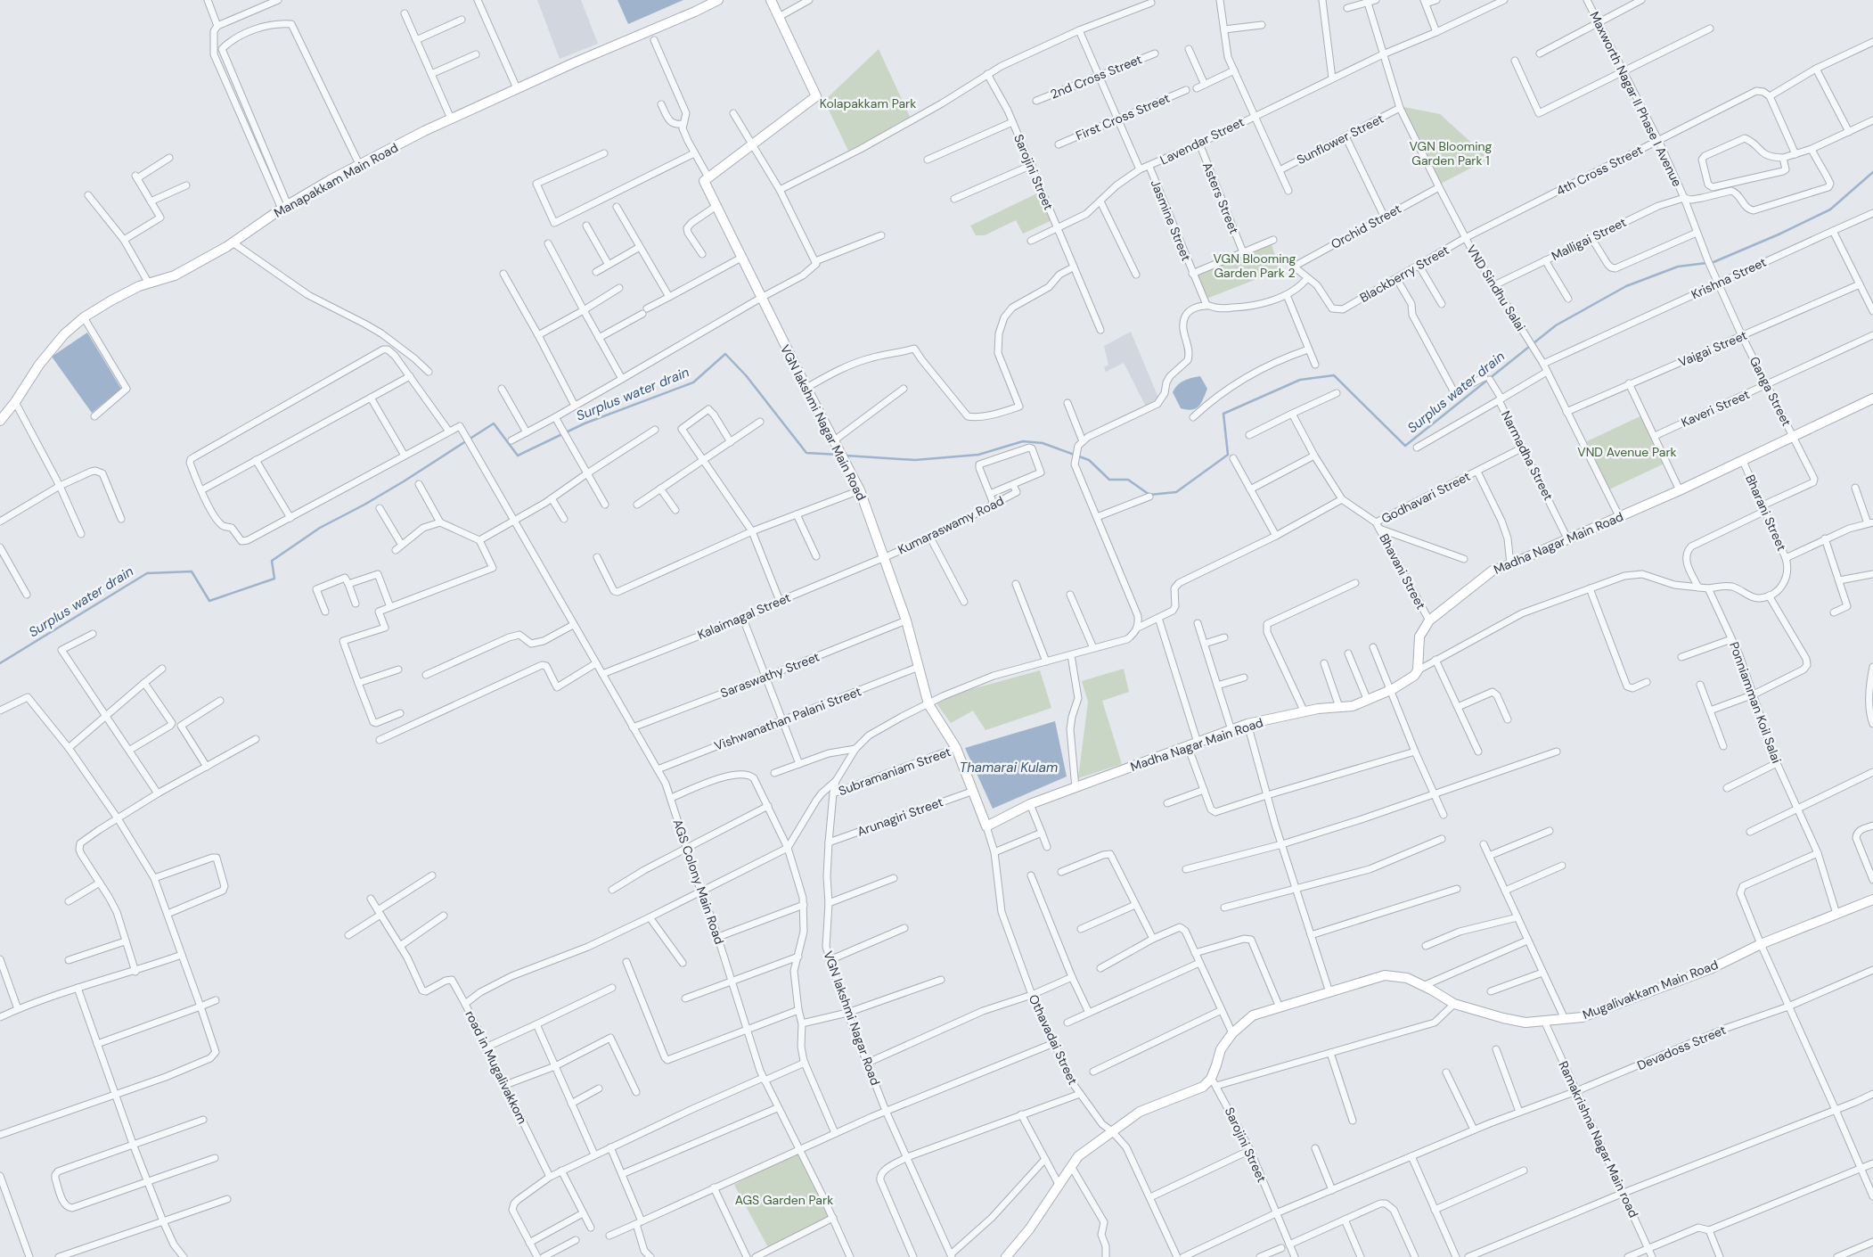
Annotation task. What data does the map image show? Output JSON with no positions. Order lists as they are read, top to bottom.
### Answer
{
  "streets": {
    "street": [
      "2nd Cross Street",
      "Maxworth Nagar II Phase I Avenue",
      "First Cross Street",
      "Sunflower Street",
      "Lavendar Street",
      "4th Cross Street",
      "Sarojini Street",
      "Manapakkam Main Road",
      "Asters Street",
      "Jasmine Street",
      "Orchid Street",
      "Malligai Street",
      "Blackberry Street",
      "Krishna Street",
      "VND Sindhu Salai",
      "Vaigai Street",
      "Ganga Street",
      "Kaveri Street",
      "VGN lakshmi Nagar Main Road",
      "Narmadha Street",
      "Godhavari Street",
      "Bharani Street",
      "Kumaraswamy Road",
      "Madha Nagar Main Road",
      "Bhavani Street",
      "Kalaimagal Street",
      "Saraswathy Street",
      "Ponniamman Koil Salai",
      "Vishwanathan Palani Street",
      "Subramaniam Street",
      "Arunagiri Street",
      "AGS Colony Main Road",
      "Mugalivakkam Main Road",
      "VGN lakshmi Nagar Road",
      "Othavadai Street",
      "Devadoss Street",
      "road in Mugalivakkom",
      "Ramakrishna Nagar Main road"
    ]
  },
  "crossings": [
    ["Maxworth Nagar II Phase I Avenue", "4th Cross Street"],
    ["Maxworth Nagar II Phase I Avenue", "Malligai Street"],
    ["Maxworth Nagar II Phase I Avenue", "Ganga Street"],
    ["Sunflower Street", "VND Sindhu Salai"],
    ["Lavendar Street", "Sarojini Street"],
    ["Lavendar Street", "Asters Street"],
    ["Lavendar Street", "Jasmine Street"],
    ["Lavendar Street", "VND Sindhu Salai"],
    ["4th Cross Street", "Blackberry Street"],
    ["4th Cross Street", "VND Sindhu Salai"],
    ["Sarojini Street", "Mugalivakkam Main Road"],
    ["Sarojini Street", "Devadoss Street"],
    ["Orchid Street", "Blackberry Street"],
    ["Orchid Street", "VND Sindhu Salai"],
    ["Malligai Street", "VND Sindhu Salai"],
    ["Malligai Street", "Ganga Street"],
    ["Blackberry Street", "VND Sindhu Salai"],
    ["Krishna Street", "VND Sindhu Salai"],
    ["Krishna Street", "Ganga Street"],
    ["VND Sindhu Salai", "Vaigai Street"],
    ["VND Sindhu Salai", "Narmadha Street"],
    ["VND Sindhu Salai", "Madha Nagar Main Road"],
    ["Vaigai Street", "Ganga Street"],
    ["Ganga Street", "Kaveri Street"],
    ["Ganga Street", "Bharani Street"],
    ["Ganga Street", "Madha Nagar Main Road"],
    ["VGN lakshmi Nagar Main Road", "Kumaraswamy Road"],
    ["VGN lakshmi Nagar Main Road", "Madha Nagar Main Road"],
    ["VGN lakshmi Nagar Main Road", "Kalaimagal Street"],
    ["VGN lakshmi Nagar Main Road", "Saraswathy Street"],
    ["VGN lakshmi Nagar Main Road", "Vishwanathan Palani Street"],
    ["VGN lakshmi Nagar Main Road", "Subramaniam Street"],
    ["VGN lakshmi Nagar Main Road", "Arunagiri Street"],
    ["VGN lakshmi Nagar Main Road", "VGN lakshmi Nagar Road"],
    ["VGN lakshmi Nagar Main Road", "Othavadai Street"],
    ["Narmadha Street", "Godhavari Street"],
    ["Narmadha Street", "Madha Nagar Main Road"],
    ["Godhavari Street", "Bhavani Street"],
    ["Bharani Street", "Madha Nagar Main Road"],
    ["Kumaraswamy Road", "Kalaimagal Street"],
    ["Madha Nagar Main Road", "Bhavani Street"],
    ["Madha Nagar Main Road", "Othavadai Street"],
    ["Kalaimagal Street", "AGS Colony Main Road"],
    ["Saraswathy Street", "AGS Colony Main Road"],
    ["Ponniamman Koil Salai", "Mugalivakkam Main Road"],
    ["Vishwanathan Palani Street", "AGS Colony Main Road"],
    ["Subramaniam Street", "VGN lakshmi Nagar Road"],
    ["Arunagiri Street", "VGN lakshmi Nagar Road"],
    ["AGS Colony Main Road", "road in Mugalivakkom"],
    ["Mugalivakkam Main Road", "Ramakrishna Nagar Main road"],
    ["Devadoss Street", "Ramakrishna Nagar Main road"]
  ],
  "water": ["Surplus water drain", "Thamarai Kulam"],
  "parks": [
    "Kolapakkam Park",
    "VGN Blooming Garden Park 1",
    "VGN Blooming Garden Park 2",
    "VND Avenue Park",
    "AGS Garden Park"
  ]
}
